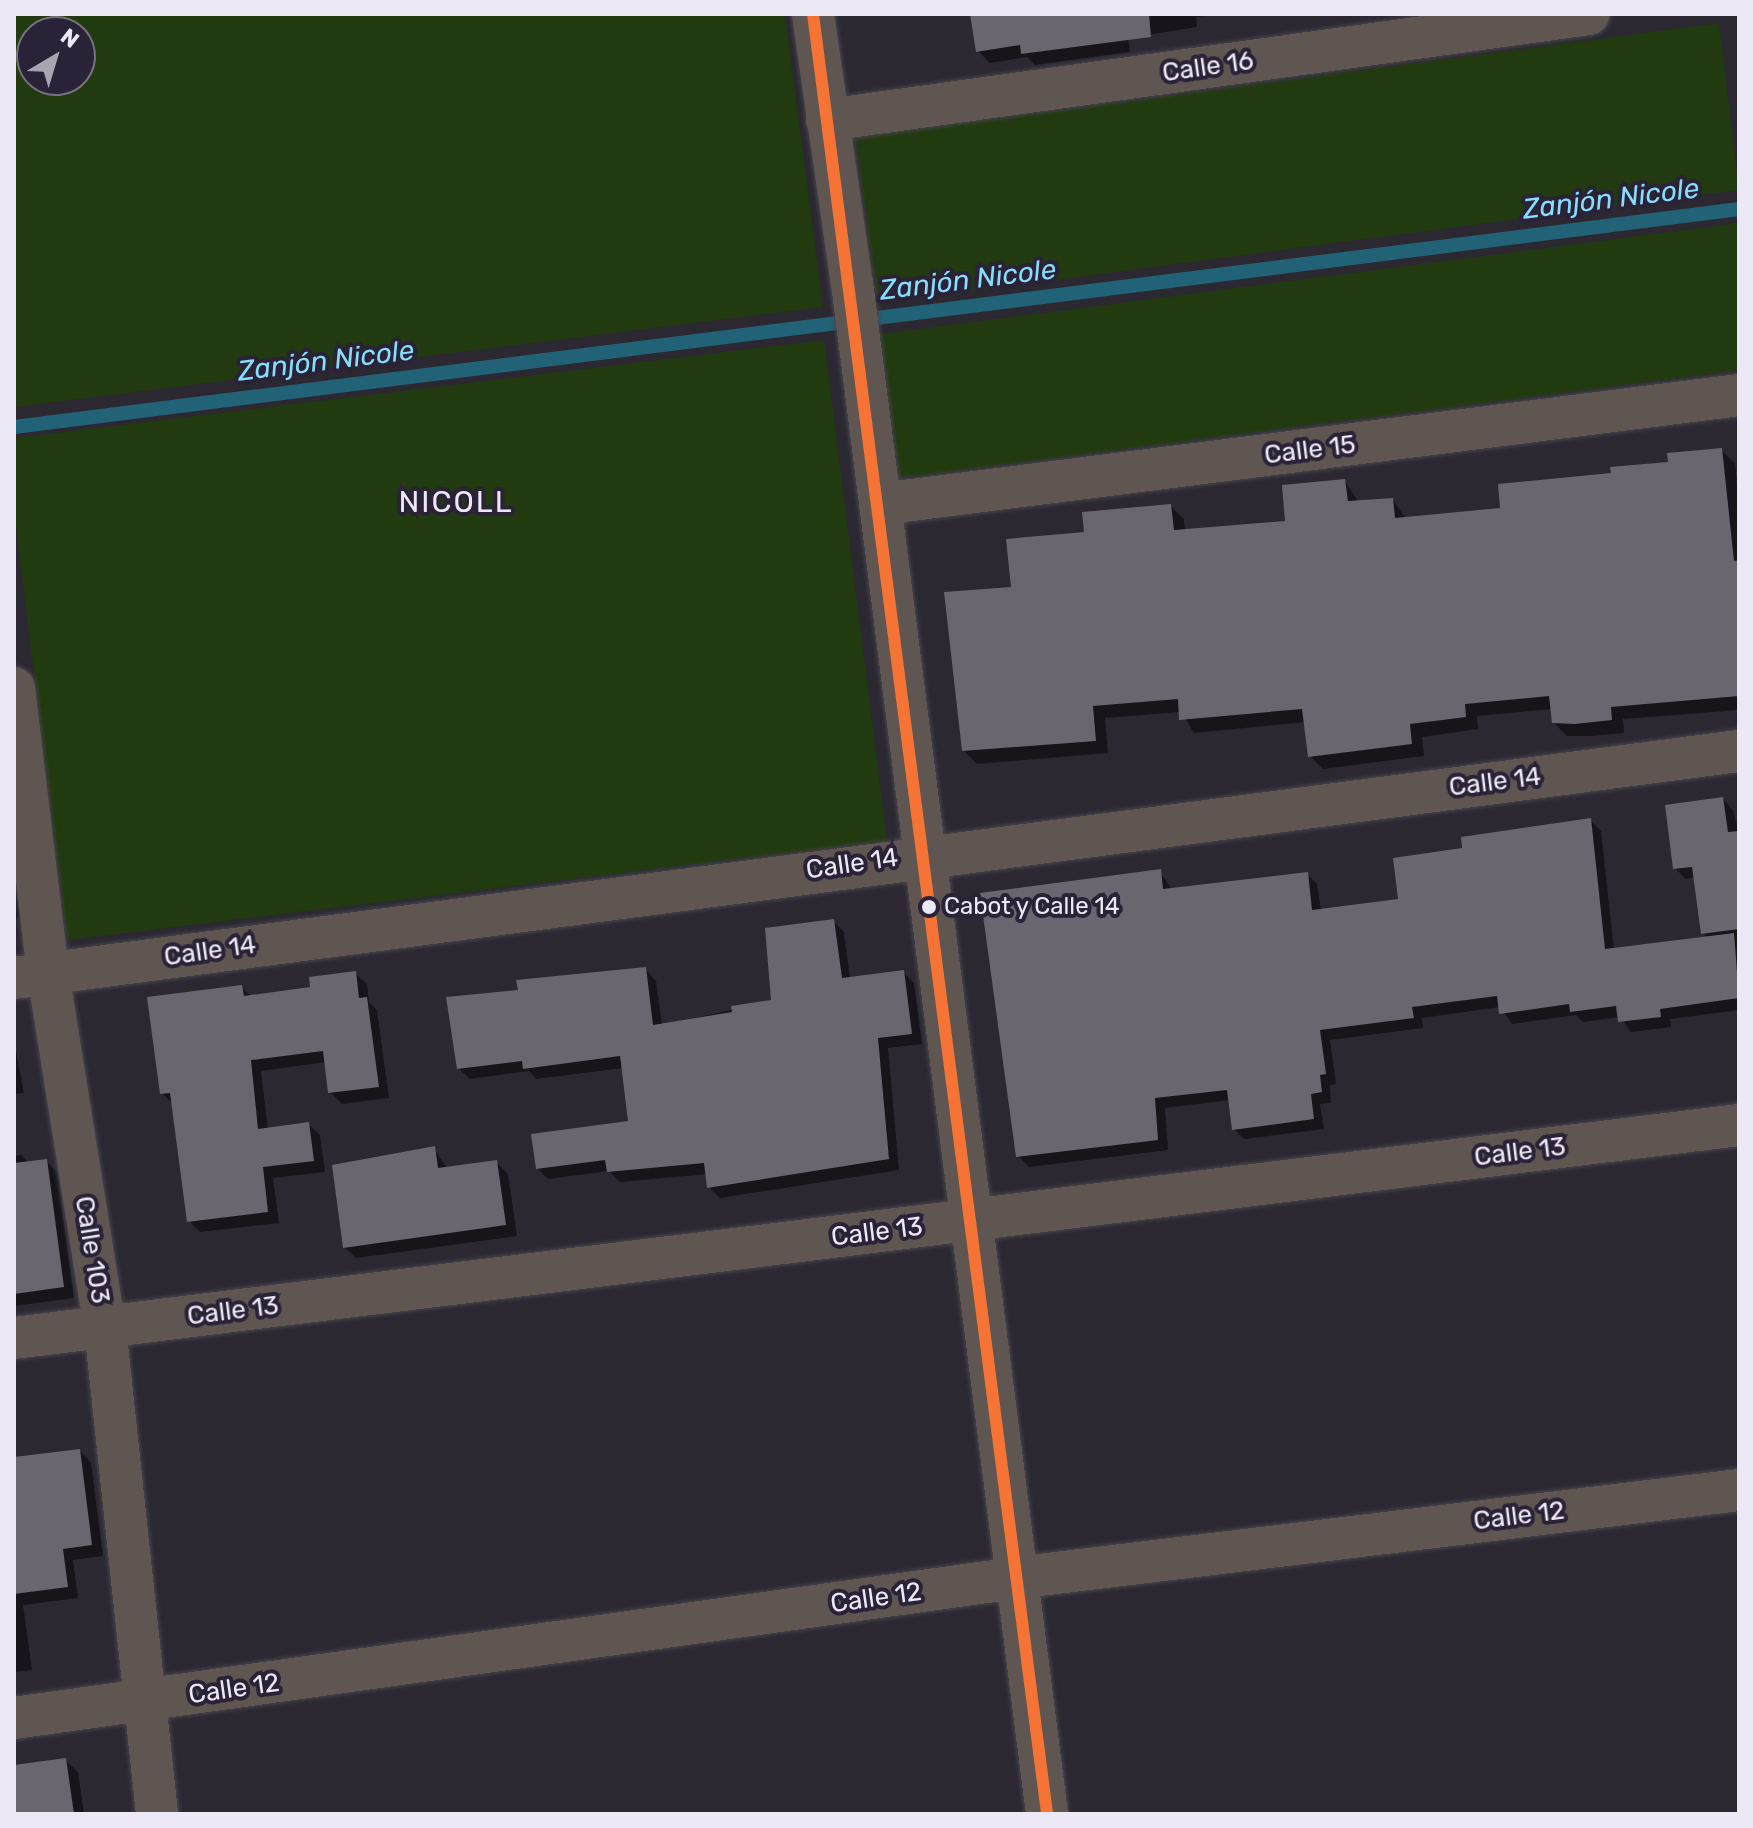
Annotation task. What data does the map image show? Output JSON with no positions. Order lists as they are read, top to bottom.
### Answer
{
  "streets": {
    "street": [
      "Calle 16",
      "Calle 15",
      "Calle 14",
      "Calle 13",
      "Calle 103",
      "Calle 12"
    ]
  },
  "crossings": [
    ["Calle 14", "Calle 103"],
    ["Calle 13", "Calle 103"],
    ["Calle 103", "Calle 12"]
  ],
  "districts": ["NICOLL"],
  "water": ["Zanjón Nicole"],
  "places": ["Cabot y Calle 14"],
  "north": "top right"
}
